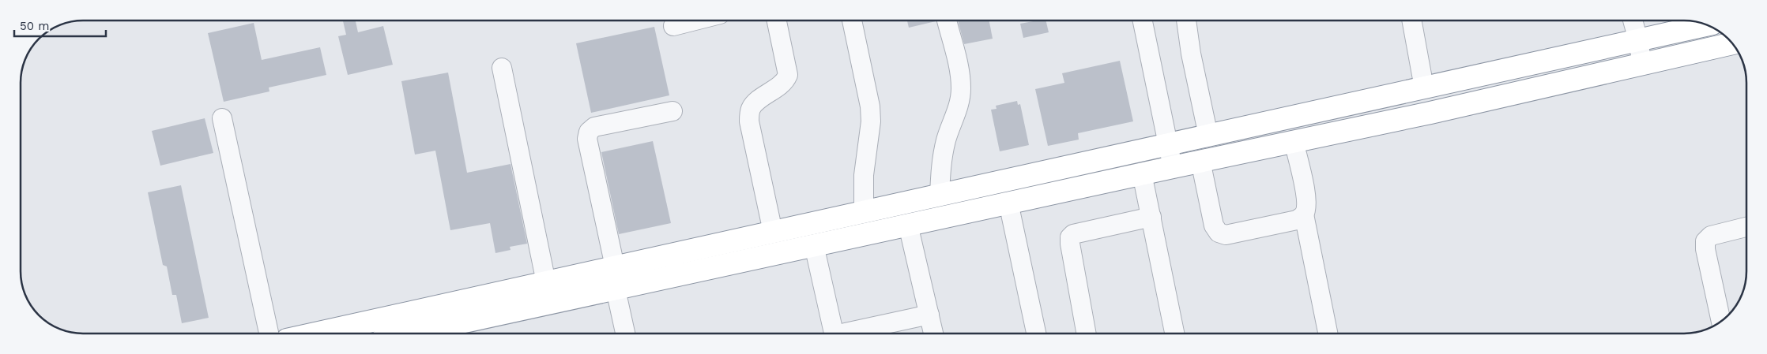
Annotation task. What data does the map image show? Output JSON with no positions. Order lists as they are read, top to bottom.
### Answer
{
  "scale_bar": "50 m"
}
